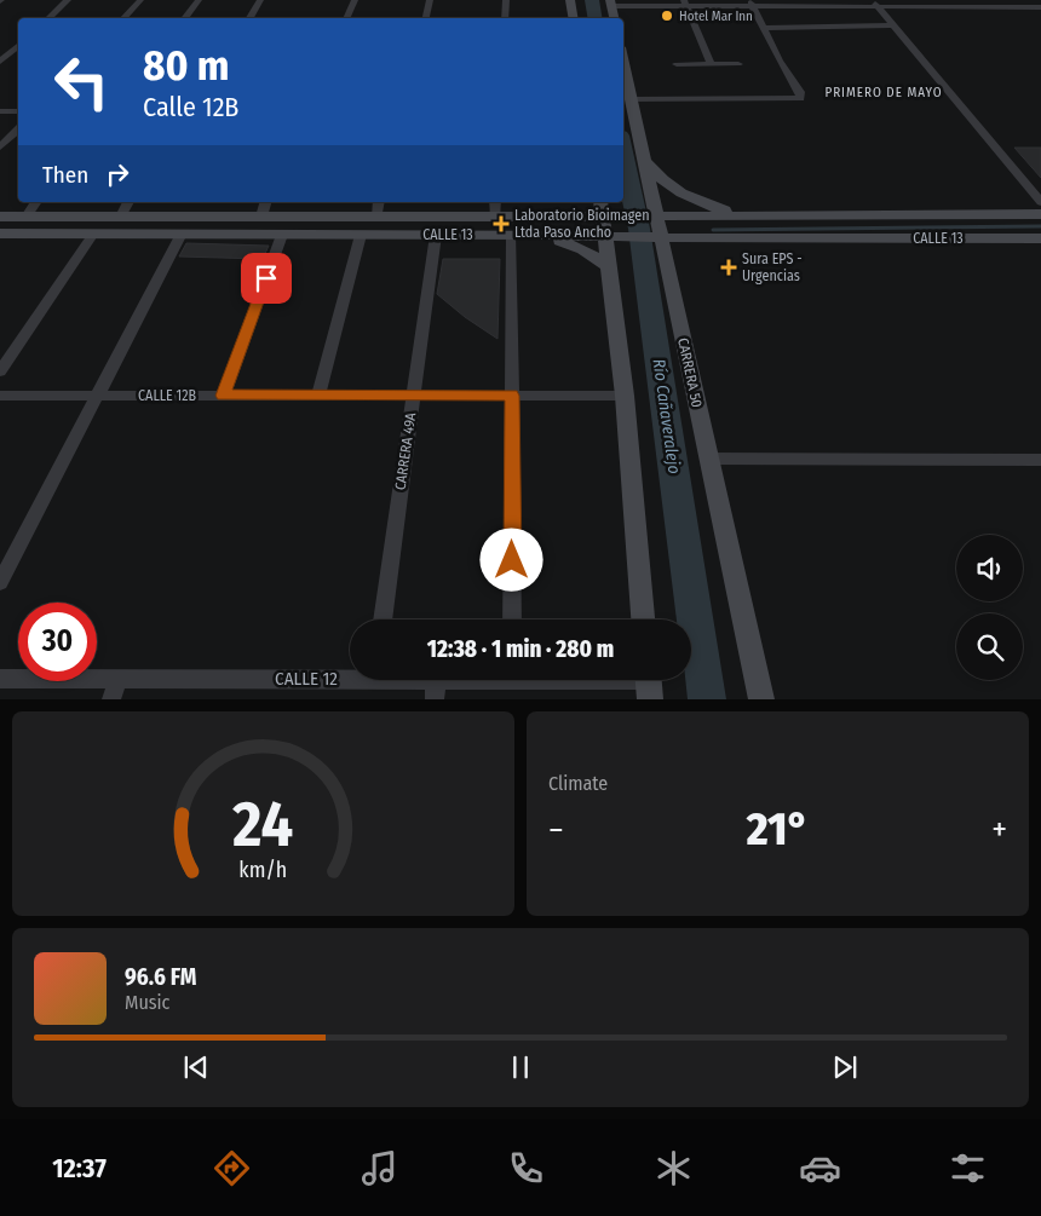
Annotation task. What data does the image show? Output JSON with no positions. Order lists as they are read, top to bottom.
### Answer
{
  "streets": {
    "main road": ["CALLE 13", "CARRERA 50"],
    "street": ["CALLE 12B", "CARRERA 49A", "CALLE 12"]
  },
  "crossings": [
    ["CALLE 13", "CARRERA 50"],
    ["CALLE 13", "CARRERA 49A"],
    ["CALLE 12B", "CARRERA 49A"]
  ],
  "districts": ["PRIMERO DE MAYO"],
  "water": ["Río Cañaveralejo"],
  "places": {
    "other": ["Hotel Mar Inn"],
    "health": ["Laboratorio Bioimagen Ltda Paso Ancho", "Sura EPS - Urgencias"]
  },
  "page": {
    "turn": ["80 m", "Calle 12B"],
    "then": "Then",
    "limit": "30",
    "trip": "12:38 · 1 min · 280 m",
    "tile": "Climate",
    "heat": ["−", "21°", "+"],
    "song": ["96.6 FM", "Music"],
    "tabs": "12:37",
    "gauge": ["24", "km/h"]
  }
}
